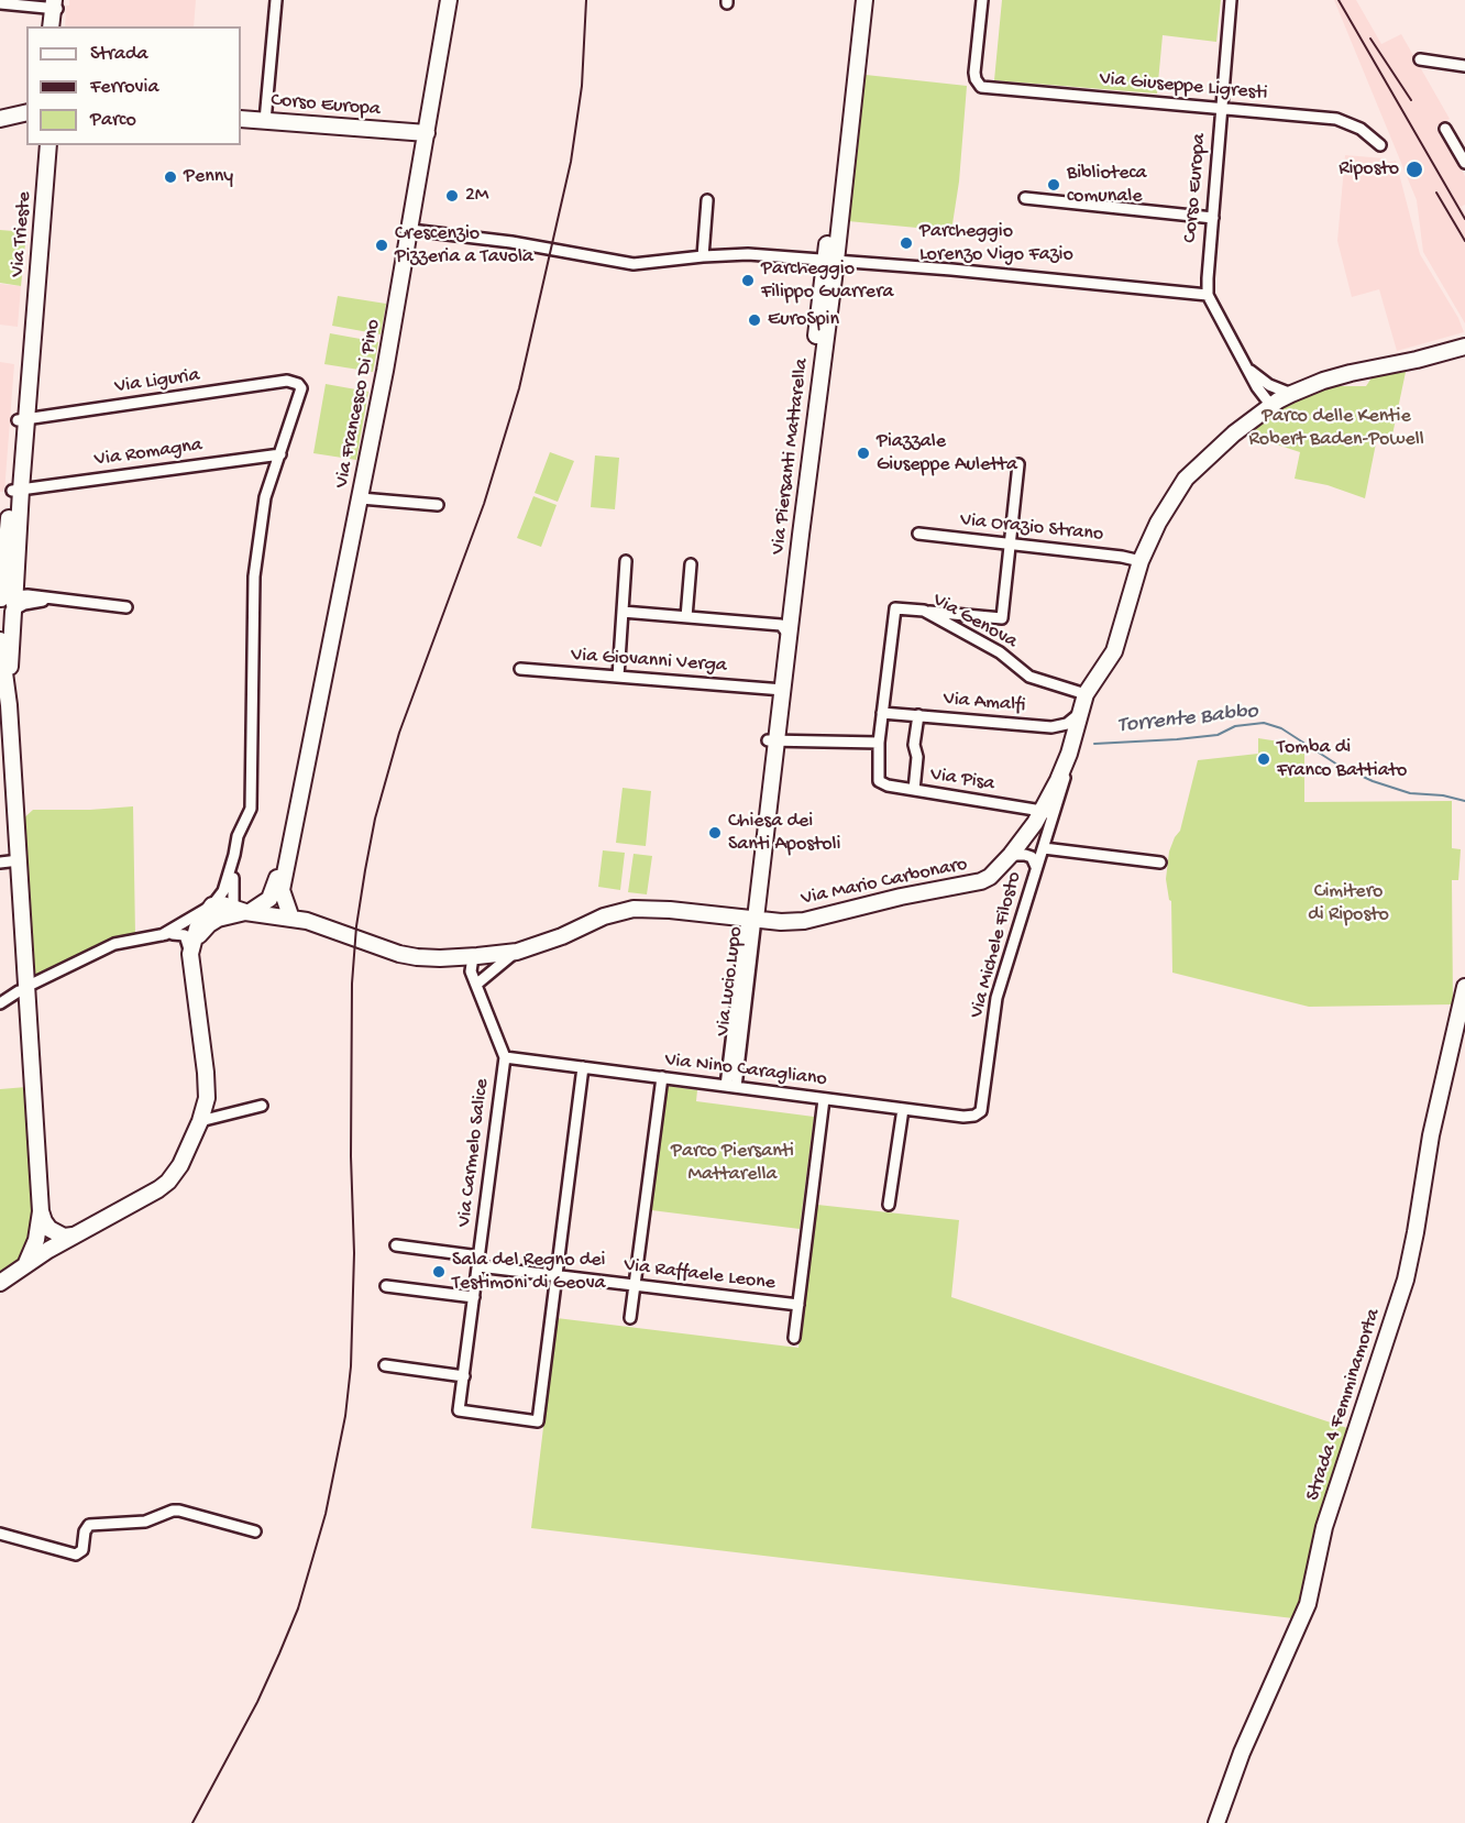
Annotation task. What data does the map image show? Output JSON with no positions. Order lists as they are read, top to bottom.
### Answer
{
  "streets": {
    "street": [
      "Via Giuseppe Ligresti",
      "Corso Europa",
      "Via Trieste",
      "Via Liguria",
      "Via Francesco Di Pino",
      "Via Romagna",
      "Via Piersanti Mattarella",
      "Via Orazio Strano",
      "Via Genova",
      "Via Giovanni Verga",
      "Via Amalfi",
      "Via Pisa",
      "Via Mario Carbonaro",
      "Via Michele Filosto",
      "Via Lucio Lupo",
      "Via Nino Caragliano",
      "Via Carmelo Salice",
      "Via Raffaele Leone",
      "Strada 4 Femminamorta"
    ]
  },
  "crossings": [
    ["Via Giuseppe Ligresti", "Corso Europa"],
    ["Corso Europa", "Via Francesco Di Pino"],
    ["Via Trieste", "Via Liguria"],
    ["Via Trieste", "Via Romagna"],
    ["Via Liguria", "Via Romagna"],
    ["Via Francesco Di Pino", "Via Mario Carbonaro"],
    ["Via Piersanti Mattarella", "Via Giovanni Verga"],
    ["Via Piersanti Mattarella", "Via Mario Carbonaro"],
    ["Via Piersanti Mattarella", "Via Lucio Lupo"],
    ["Via Orazio Strano", "Via Mario Carbonaro"],
    ["Via Genova", "Via Amalfi"],
    ["Via Genova", "Via Pisa"],
    ["Via Genova", "Via Mario Carbonaro"],
    ["Via Amalfi", "Via Mario Carbonaro"],
    ["Via Pisa", "Via Mario Carbonaro"],
    ["Via Pisa", "Via Michele Filosto"],
    ["Via Mario Carbonaro", "Via Michele Filosto"],
    ["Via Mario Carbonaro", "Via Lucio Lupo"],
    ["Via Michele Filosto", "Via Nino Caragliano"],
    ["Via Lucio Lupo", "Via Nino Caragliano"],
    ["Via Nino Caragliano", "Via Carmelo Salice"],
    ["Via Carmelo Salice", "Via Raffaele Leone"]
  ],
  "water": ["Torrente Babbo"],
  "parks": ["Parco delle Kentie Robert Baden-Powell", "Cimitero di Riposto", "Parco Piersanti Mattarella"],
  "places": [
    "Riposto",
    "Penny",
    "Biblioteca comunale",
    "2M",
    "Parcheggio Lorenzo Vigo Fazio",
    "Crescenzio Pizzeria a Tavola",
    "Parcheggio Filippo Guarrera",
    "EuroSpin",
    "Piazzale Giuseppe Auletta",
    "Tomba di Franco Battiato",
    "Chiesa dei Santi Apostoli",
    "Sala del Regno dei Testimoni di Geova"
  ],
  "legend": ["Strada", "Ferrovia", "Parco"]
}
